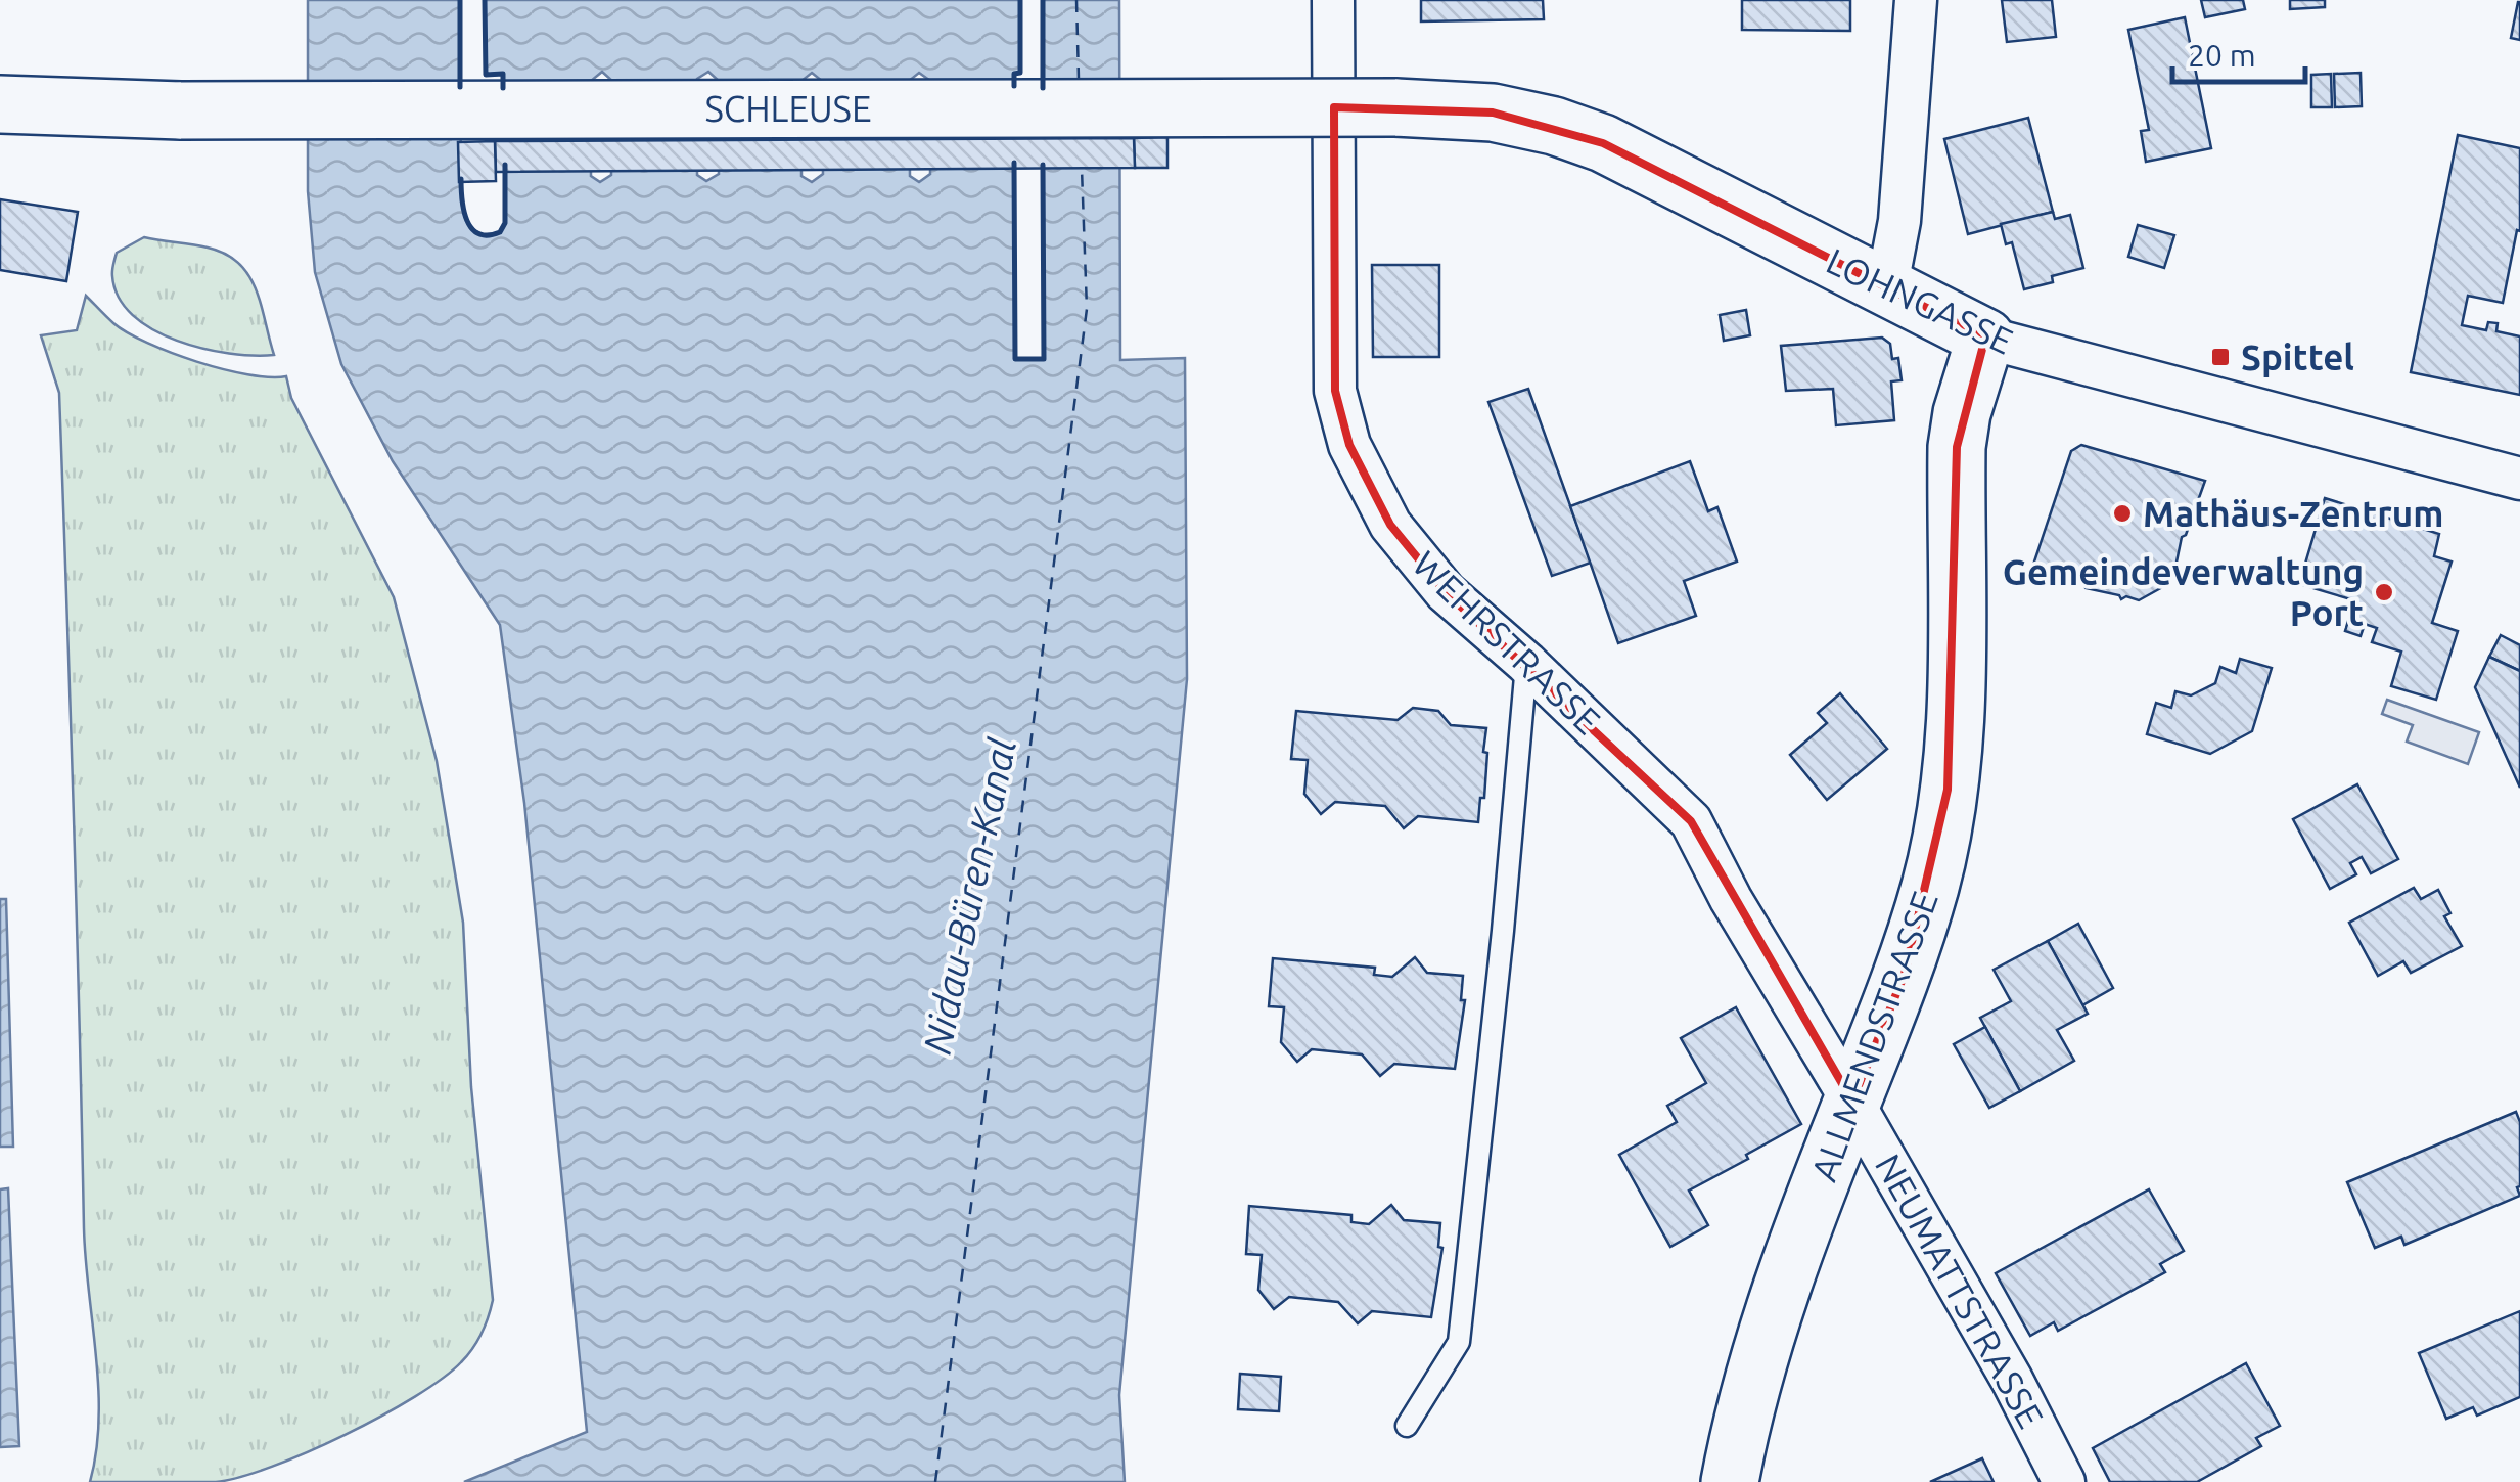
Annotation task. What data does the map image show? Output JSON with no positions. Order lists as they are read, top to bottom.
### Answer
{
  "streets": {
    "main road": ["SCHLEUSE", "LOHNGASSE", "ALLMENDSTRASSE"],
    "street": ["WEHRSTRASSE", "NEUMATTSTRASSE"]
  },
  "crossings": [
    ["SCHLEUSE", "LOHNGASSE"],
    ["LOHNGASSE", "ALLMENDSTRASSE"],
    ["WEHRSTRASSE", "ALLMENDSTRASSE"],
    ["WEHRSTRASSE", "NEUMATTSTRASSE"],
    ["ALLMENDSTRASSE", "NEUMATTSTRASSE"]
  ],
  "water": ["Nidau-Büren-Kanal"],
  "places": {
    "transit": ["Spittel"],
    "other": ["Mathäus-Zentrum", "Gemeindeverwaltung Port"]
  },
  "scale_bar": "20 m"
}
